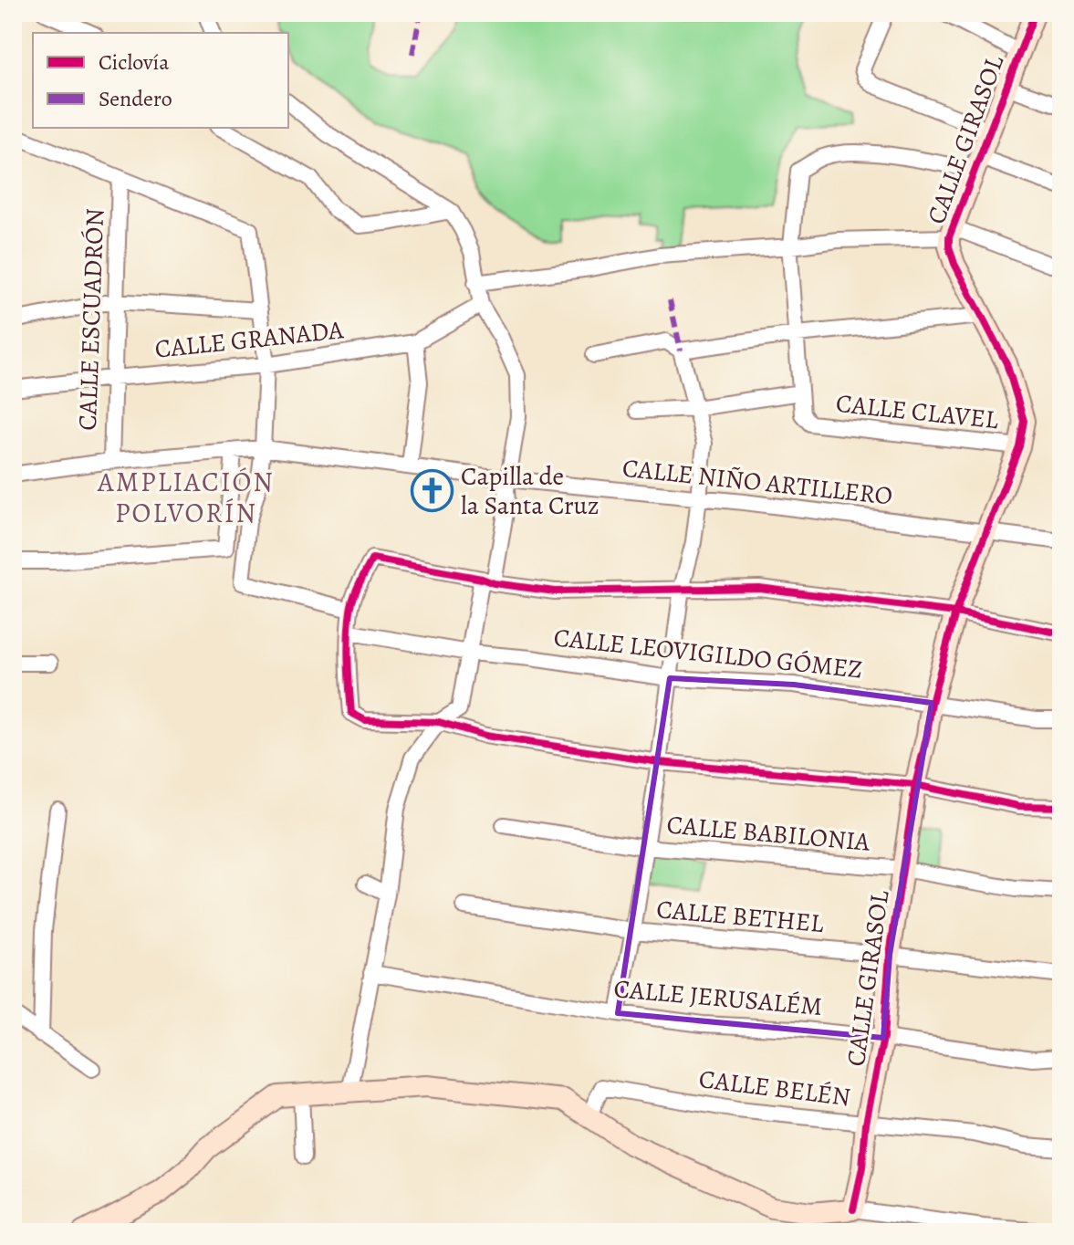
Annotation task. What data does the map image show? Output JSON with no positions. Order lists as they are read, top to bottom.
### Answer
{
  "streets": {
    "street": [
      "CALLE GIRASOL",
      "CALLE ESCUADRÓN",
      "CALLE GRANADA",
      "CALLE CLAVEL",
      "CALLE NIÑO ARTILLERO",
      "CALLE LEOVIGILDO GÓMEZ",
      "CALLE BABILONIA",
      "CALLE BETHEL",
      "CALLE JERUSALÉM",
      "CALLE BELÉN"
    ]
  },
  "crossings": [
    ["CALLE GIRASOL", "CALLE CLAVEL"],
    ["CALLE GIRASOL", "CALLE NIÑO ARTILLERO"],
    ["CALLE GIRASOL", "CALLE LEOVIGILDO GÓMEZ"],
    ["CALLE GIRASOL", "CALLE BABILONIA"],
    ["CALLE GIRASOL", "CALLE BETHEL"],
    ["CALLE GIRASOL", "CALLE JERUSALÉM"],
    ["CALLE GIRASOL", "CALLE BELÉN"],
    ["CALLE ESCUADRÓN", "CALLE GRANADA"],
    ["CALLE ESCUADRÓN", "CALLE NIÑO ARTILLERO"]
  ],
  "districts": ["AMPLIACIÓN POLVORÍN"],
  "places": {
    "church": ["Capilla de la Santa Cruz"]
  },
  "legend": ["Ciclovía", "Sendero"]
}
